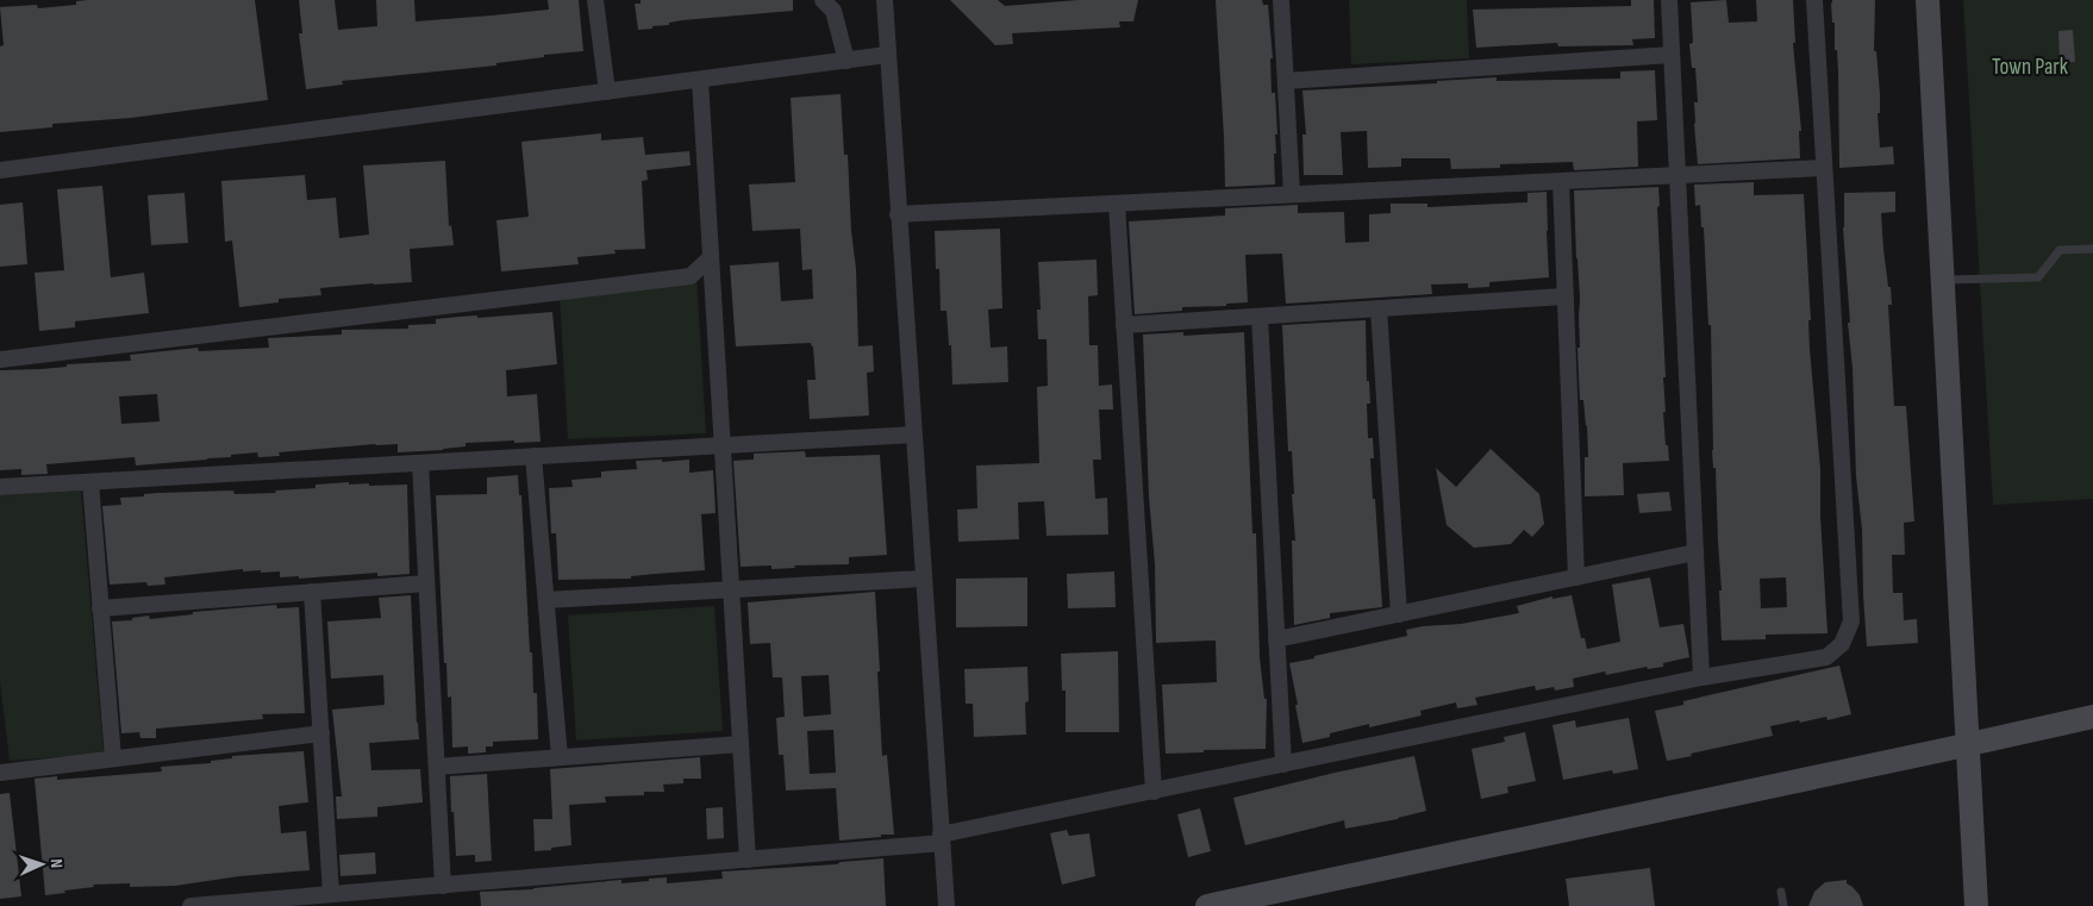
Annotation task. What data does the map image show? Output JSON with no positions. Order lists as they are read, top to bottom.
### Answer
{
  "parks": ["Town Park"],
  "north": "right"
}
